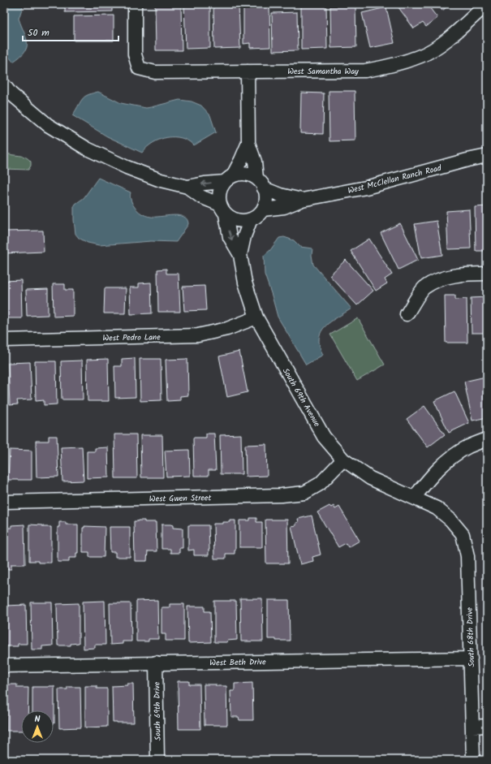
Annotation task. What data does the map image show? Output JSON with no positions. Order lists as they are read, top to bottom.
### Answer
{
  "streets": {
    "street": [
      "West Samantha Way",
      "West McClellan Ranch Road",
      "West Pedro Lane",
      "South 69th Avenue",
      "West Gwen Street",
      "South 68th Drive",
      "West Beth Drive",
      "South 69th Drive"
    ]
  },
  "crossings": [
    ["West Pedro Lane", "South 69th Avenue"],
    ["South 69th Avenue", "West Gwen Street"],
    ["South 69th Avenue", "South 68th Drive"],
    ["South 68th Drive", "West Beth Drive"],
    ["West Beth Drive", "South 69th Drive"]
  ],
  "scale_bar": "50 m",
  "north": "top"
}
